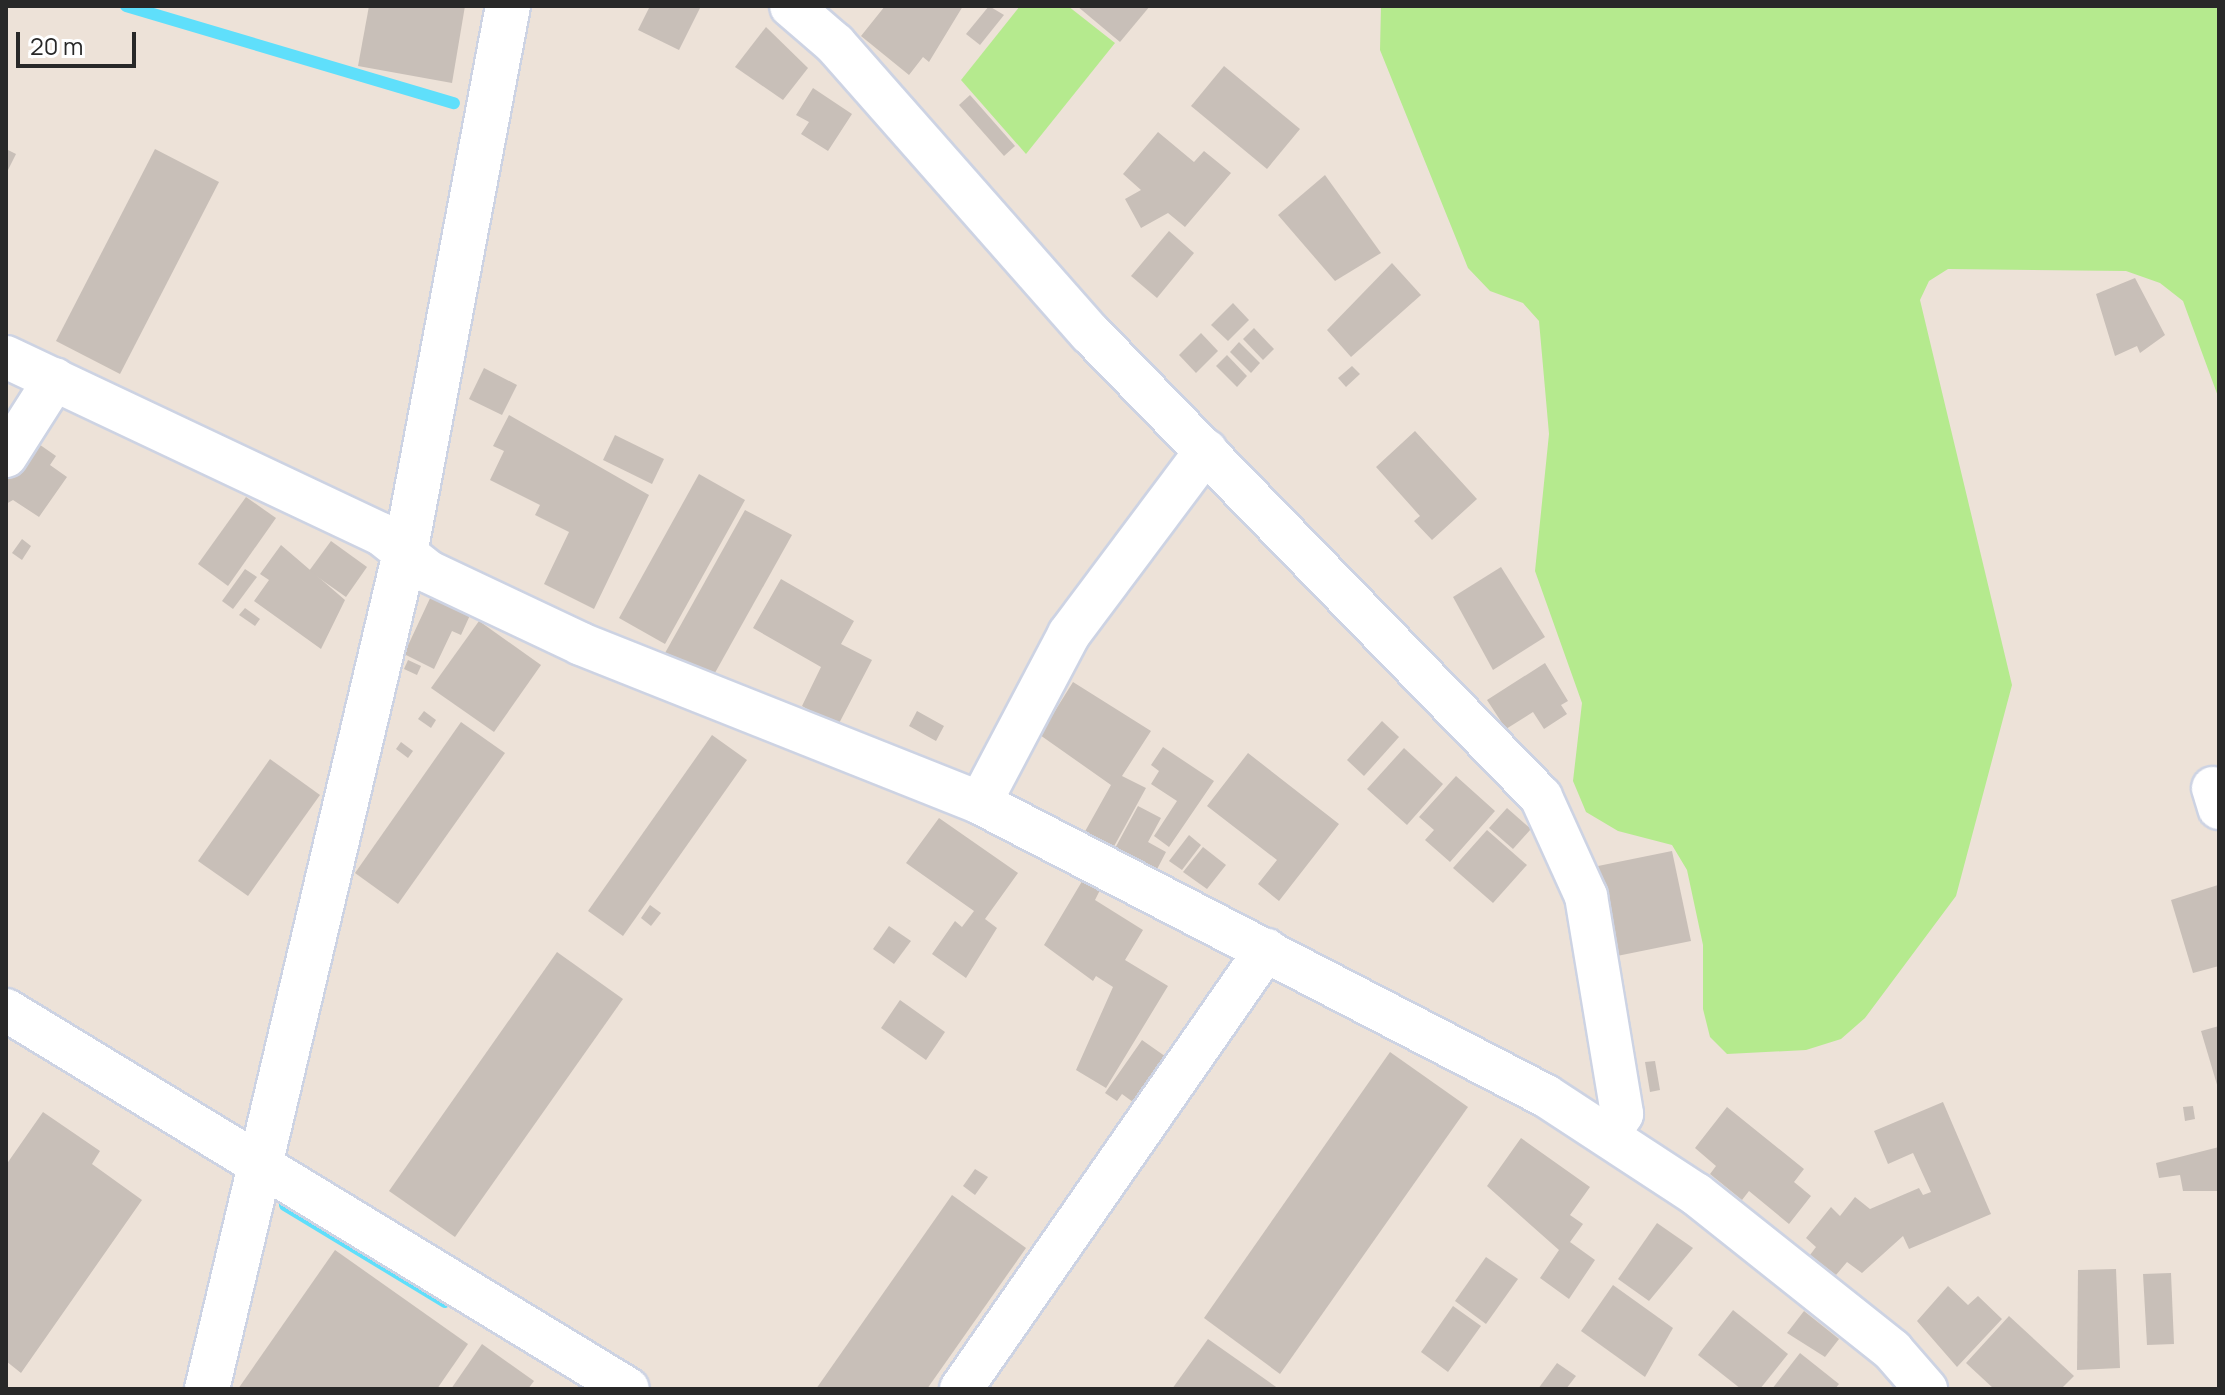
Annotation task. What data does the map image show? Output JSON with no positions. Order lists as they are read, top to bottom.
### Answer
{
  "scale_bar": "20 m"
}
